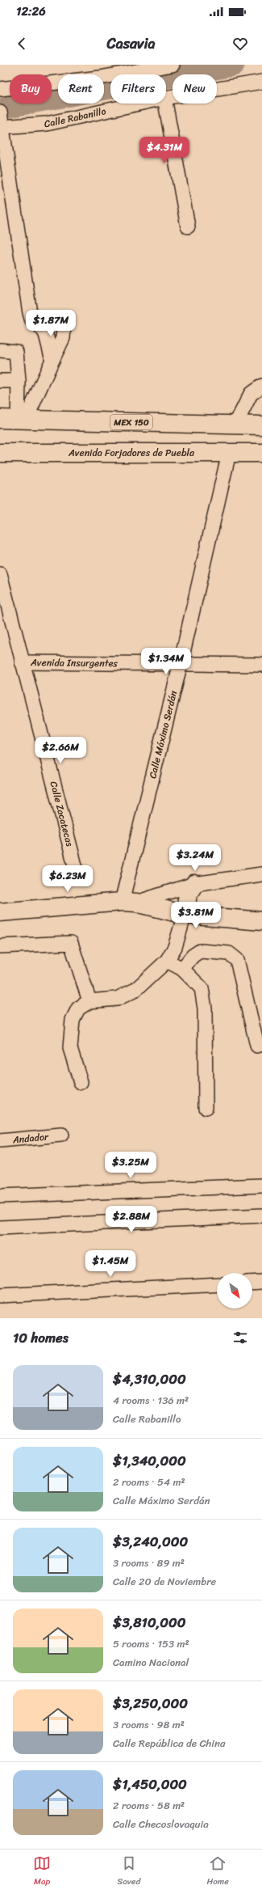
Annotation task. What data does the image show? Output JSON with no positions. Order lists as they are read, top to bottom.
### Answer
{
  "streets": {
    "main road": ["MEX 150", "Avenida Forjadores de Puebla"],
    "street": [
      "Calle Rabanillo",
      "Avenida Insurgentes",
      "Calle Máximo Serdán",
      "Calle Zacatecas",
      "Andador"
    ]
  },
  "crossings": [
    ["Avenida Forjadores de Puebla", "Calle Máximo Serdán"],
    ["Avenida Insurgentes", "Calle Máximo Serdán"],
    ["Avenida Insurgentes", "Calle Zacatecas"]
  ],
  "north": "bottom right",
  "page": {
    "status": "12:26",
    "header": "Casavia",
    "chip": [
      "Buy",
      "Rent",
      "Filters",
      "New"
    ],
    "price": [
      "$4.31M",
      "$1.87M",
      "$1.34M",
      "$2.66M",
      "$3.24M",
      "$6.23M",
      "$3.81M",
      "$3.25M",
      "$2.88M",
      "$1.45M"
    ],
    "heading": "10 homes",
    "list": [
      {
        "name": "$4,310,000",
        "note": "4 rooms · 136 m² · Calle Rabanillo"
      },
      {
        "name": "$1,340,000",
        "note": "2 rooms · 54 m² · Calle Máximo Serdán"
      },
      {
        "name": "$3,240,000",
        "note": "3 rooms · 89 m² · Calle 20 de Noviembre"
      },
      {
        "name": "$3,810,000",
        "note": "5 rooms · 153 m² · Camino Nacional"
      },
      {
        "name": "$3,250,000",
        "note": "3 rooms · 98 m² · Calle República de China"
      },
      {
        "name": "$1,450,000",
        "note": "2 rooms · 58 m² · Calle Checoslovaquia"
      }
    ],
    "tabs": ["Map", "Saved", "Home"]
  }
}
